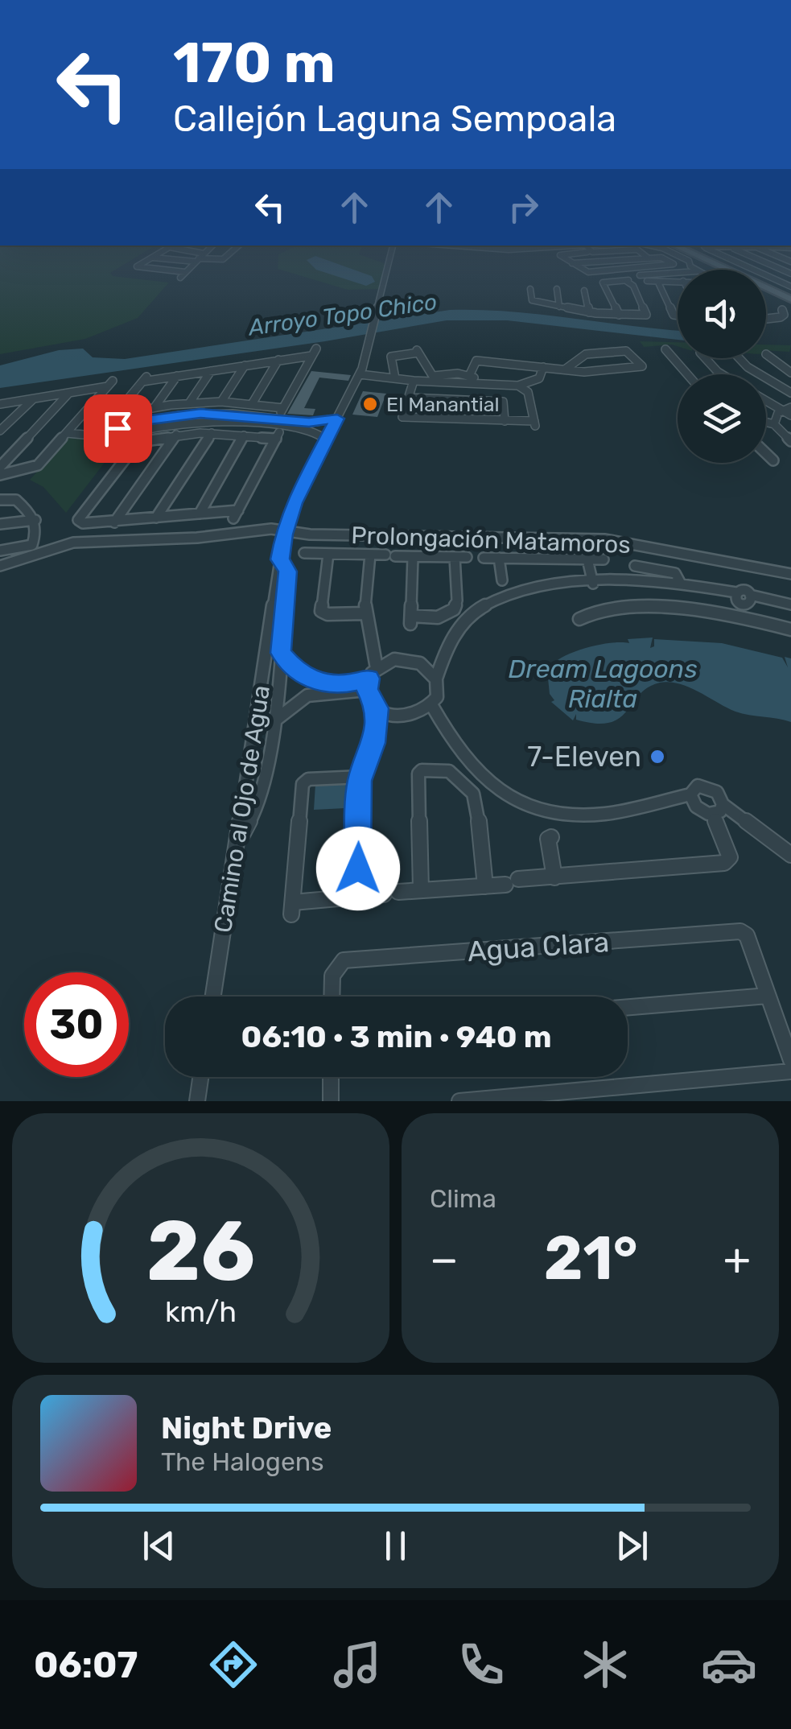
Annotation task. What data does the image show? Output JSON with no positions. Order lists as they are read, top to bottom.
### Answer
{
  "streets": {
    "street": ["Prolongación Matamoros", "Camino al Ojo de Agua", "Agua Clara"]
  },
  "crossings": [
    ["Prolongación Matamoros", "Camino al Ojo de Agua"]
  ],
  "water": ["Arroyo Topo Chico", "Dream Lagoons Rialta"],
  "places": ["El Manantial", "7-Eleven"],
  "page": {
    "turn": ["170 m", "Callejón Laguna Sempoala"],
    "limit": "30",
    "trip": "06:10 · 3 min · 940 m",
    "tile": "Clima",
    "heat": ["−", "21°", "+"],
    "song": ["Night Drive", "The Halogens"],
    "tabs": "06:07",
    "gauge": ["26", "km/h"]
  }
}
